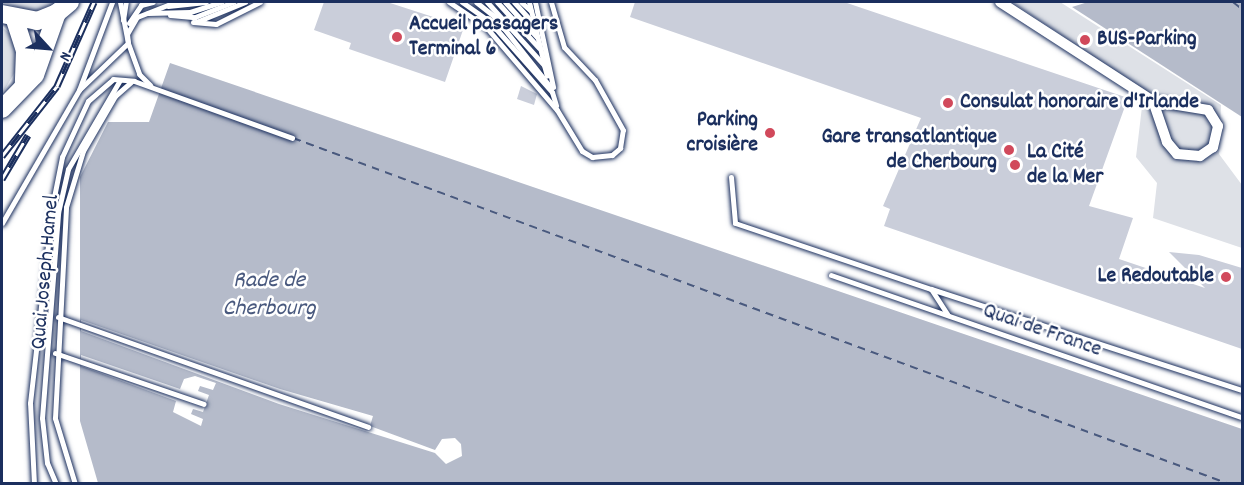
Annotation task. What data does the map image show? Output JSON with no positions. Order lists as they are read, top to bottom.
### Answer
{
  "streets": {
    "lane": ["Quai Joseph Hamel", "Quai de France"]
  },
  "water": ["Rade de Cherbourg"],
  "places": [
    "Accueil passagers Terminal 6",
    "BUS-Parking",
    "Consulat honoraire d'Irlande",
    "Parking croisière",
    "Gare transatlantique de Cherbourg",
    "La Cité de la Mer",
    "Le Redoutable"
  ],
  "north": "bottom right"
}
